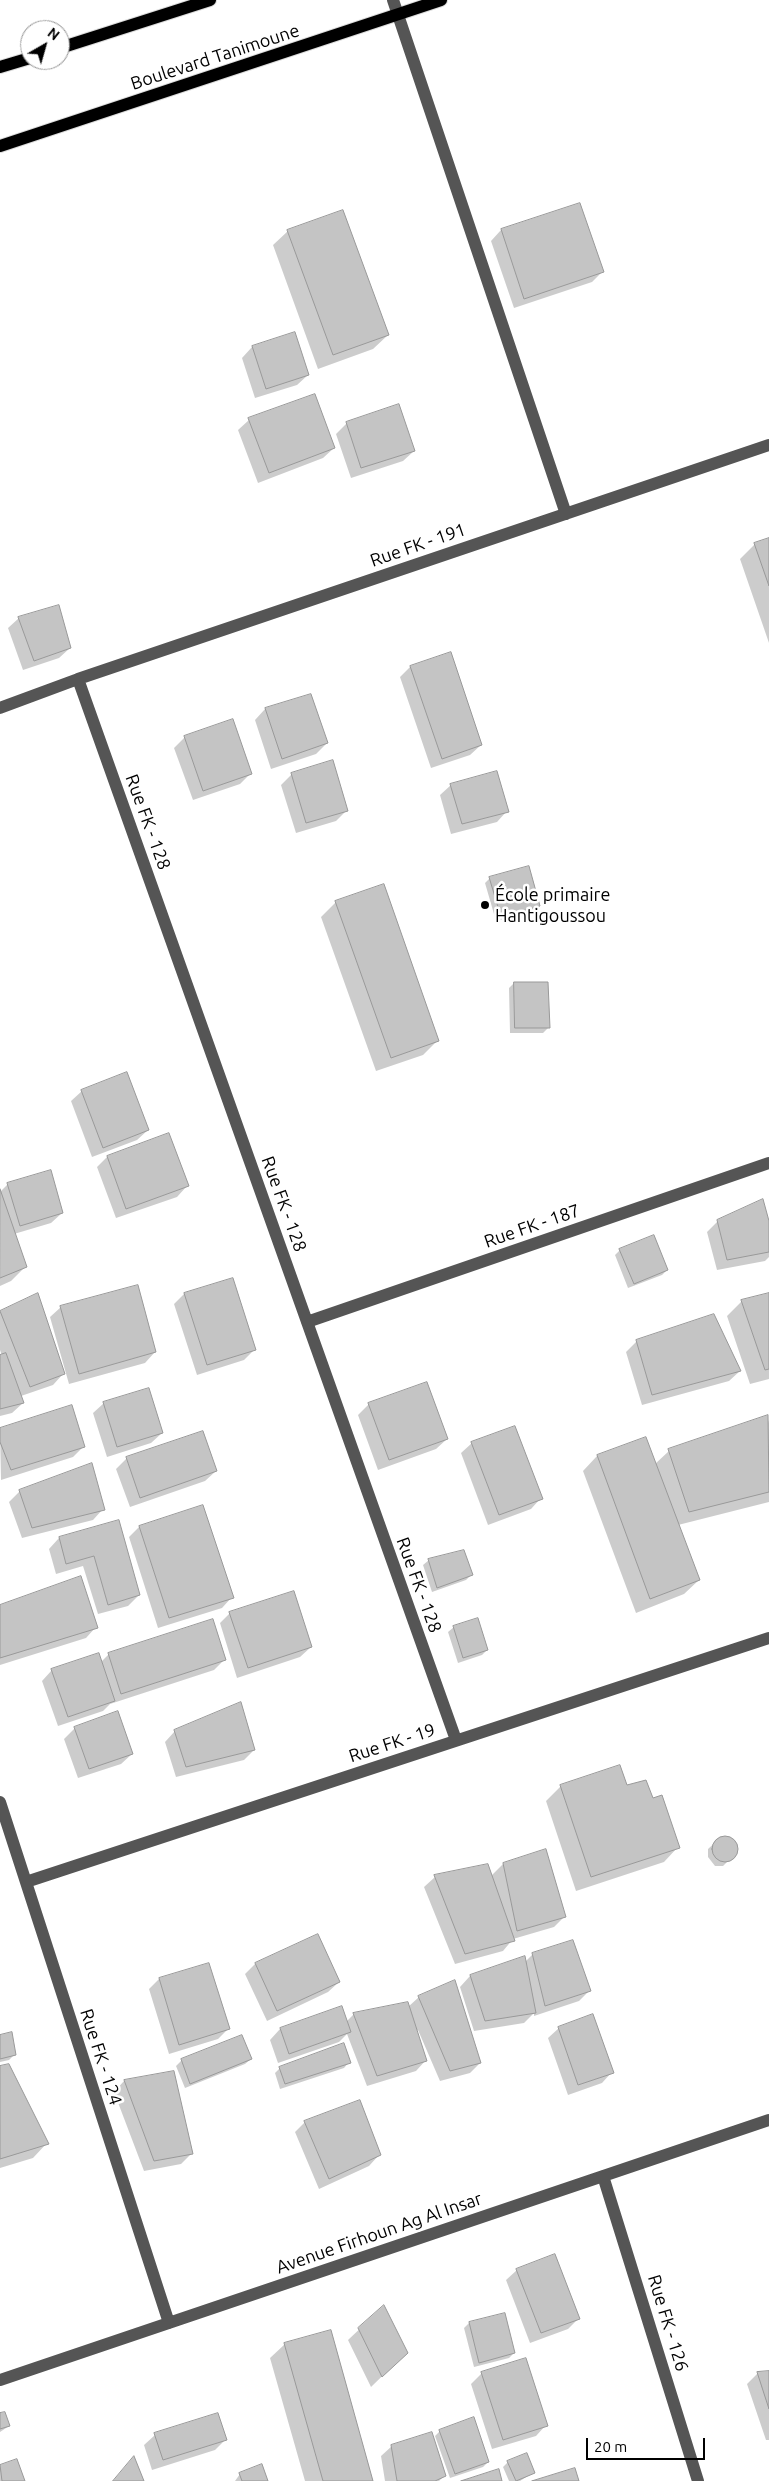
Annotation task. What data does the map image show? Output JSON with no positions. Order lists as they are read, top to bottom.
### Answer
{
  "streets": {
    "main road": ["Boulevard Tanimoune"],
    "street": [
      "Rue FK - 191",
      "Rue FK - 128",
      "Rue FK - 187",
      "Rue FK - 19",
      "Rue FK - 124",
      "Avenue Firhoun Ag Al Insar",
      "Rue FK - 126"
    ]
  },
  "crossings": [
    ["Rue FK - 191", "Rue FK - 128"],
    ["Rue FK - 128", "Rue FK - 187"],
    ["Rue FK - 128", "Rue FK - 19"],
    ["Rue FK - 19", "Rue FK - 124"],
    ["Rue FK - 124", "Avenue Firhoun Ag Al Insar"],
    ["Avenue Firhoun Ag Al Insar", "Rue FK - 126"]
  ],
  "places": ["École primaire Hantigoussou"],
  "scale_bar": "20 m",
  "north": "top right"
}
